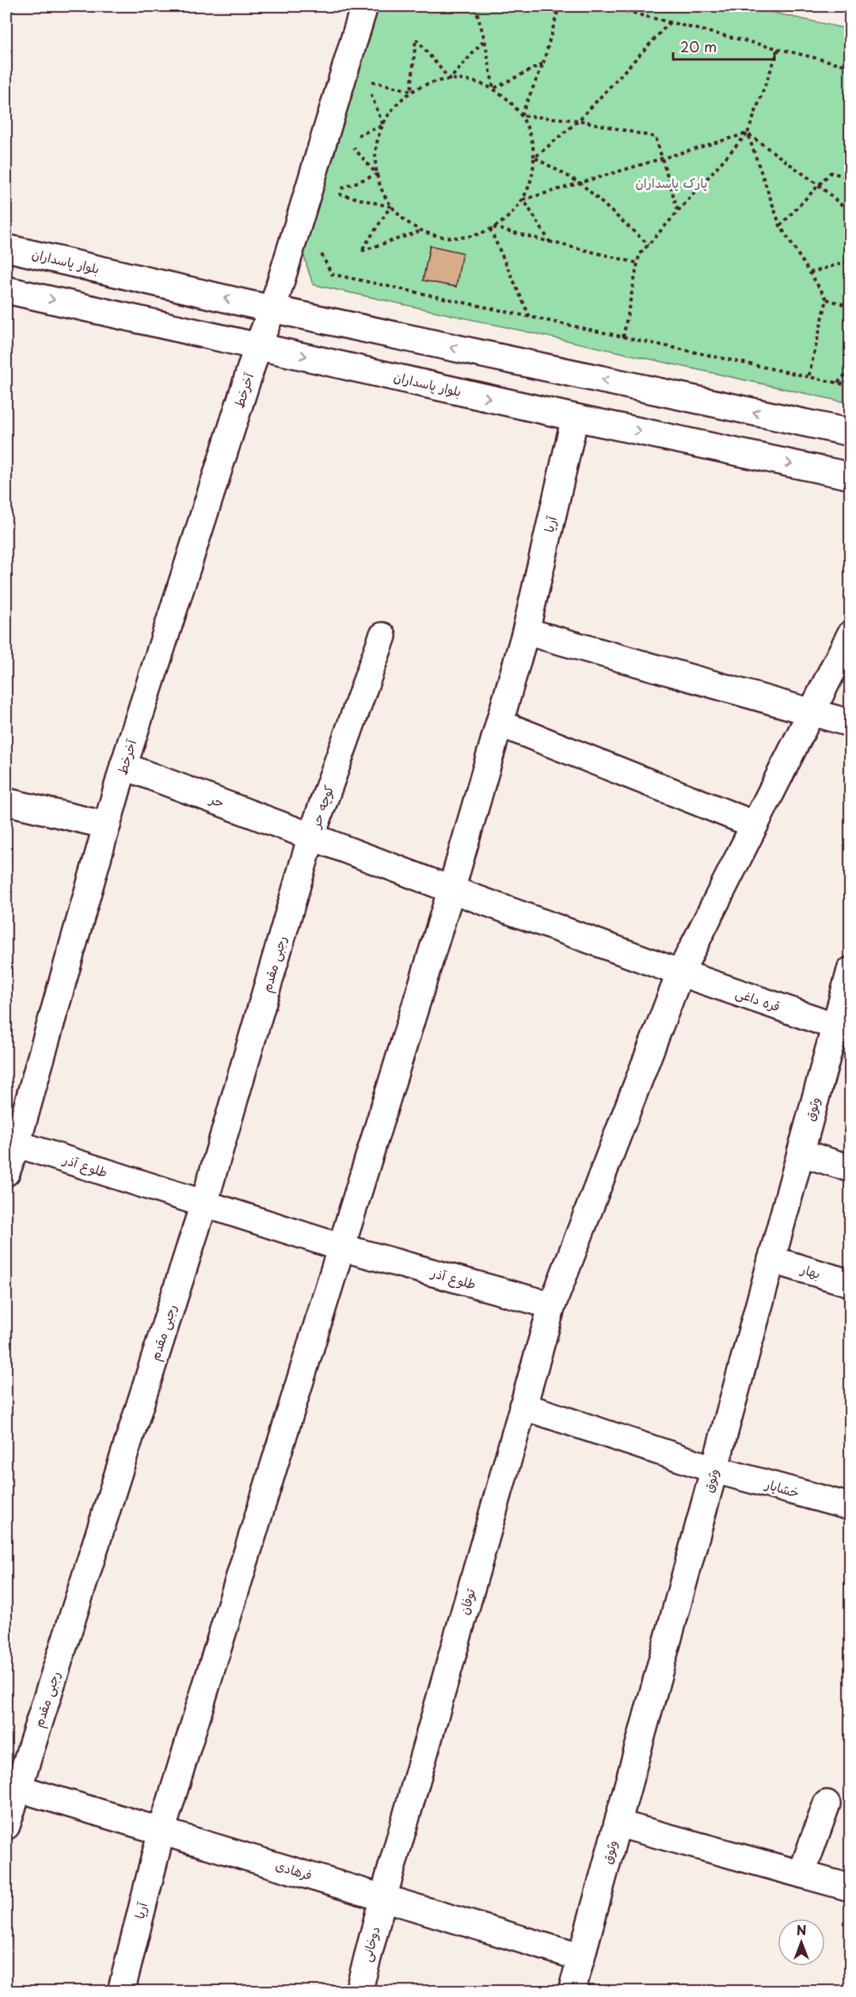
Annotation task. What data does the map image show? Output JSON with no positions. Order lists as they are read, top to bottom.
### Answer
{
  "streets": {
    "street": [
      "بلوار پاسداران",
      "آخرخط",
      "آریا",
      "حر",
      "کوچه حر",
      "رجبی مقدم",
      "قره داغی",
      "وثوق",
      "طلوع آذر",
      "بهار",
      "خشایار",
      "توفان",
      "فرهادی",
      "دوخانی"
    ]
  },
  "crossings": [
    ["بلوار پاسداران", "آخرخط"],
    ["بلوار پاسداران", "آریا"],
    ["آخرخط", "حر"],
    ["آخرخط", "طلوع آذر"],
    ["آریا", "کوچه حر"],
    ["آریا", "طلوع آذر"],
    ["آریا", "فرهادی"],
    ["حر", "کوچه حر"],
    ["حر", "رجبی مقدم"],
    ["کوچه حر", "رجبی مقدم"],
    ["کوچه حر", "قره داغی"],
    ["رجبی مقدم", "طلوع آذر"],
    ["رجبی مقدم", "فرهادی"],
    ["قره داغی", "وثوق"],
    ["وثوق", "بهار"],
    ["وثوق", "خشایار"],
    ["وثوق", "فرهادی"],
    ["طلوع آذر", "توفان"],
    ["خشایار", "توفان"],
    ["توفان", "فرهادی"],
    ["توفان", "دوخانی"],
    ["فرهادی", "دوخانی"]
  ],
  "parks": ["پارک پاسداران"],
  "scale_bar": "20 m",
  "north": "top"
}
